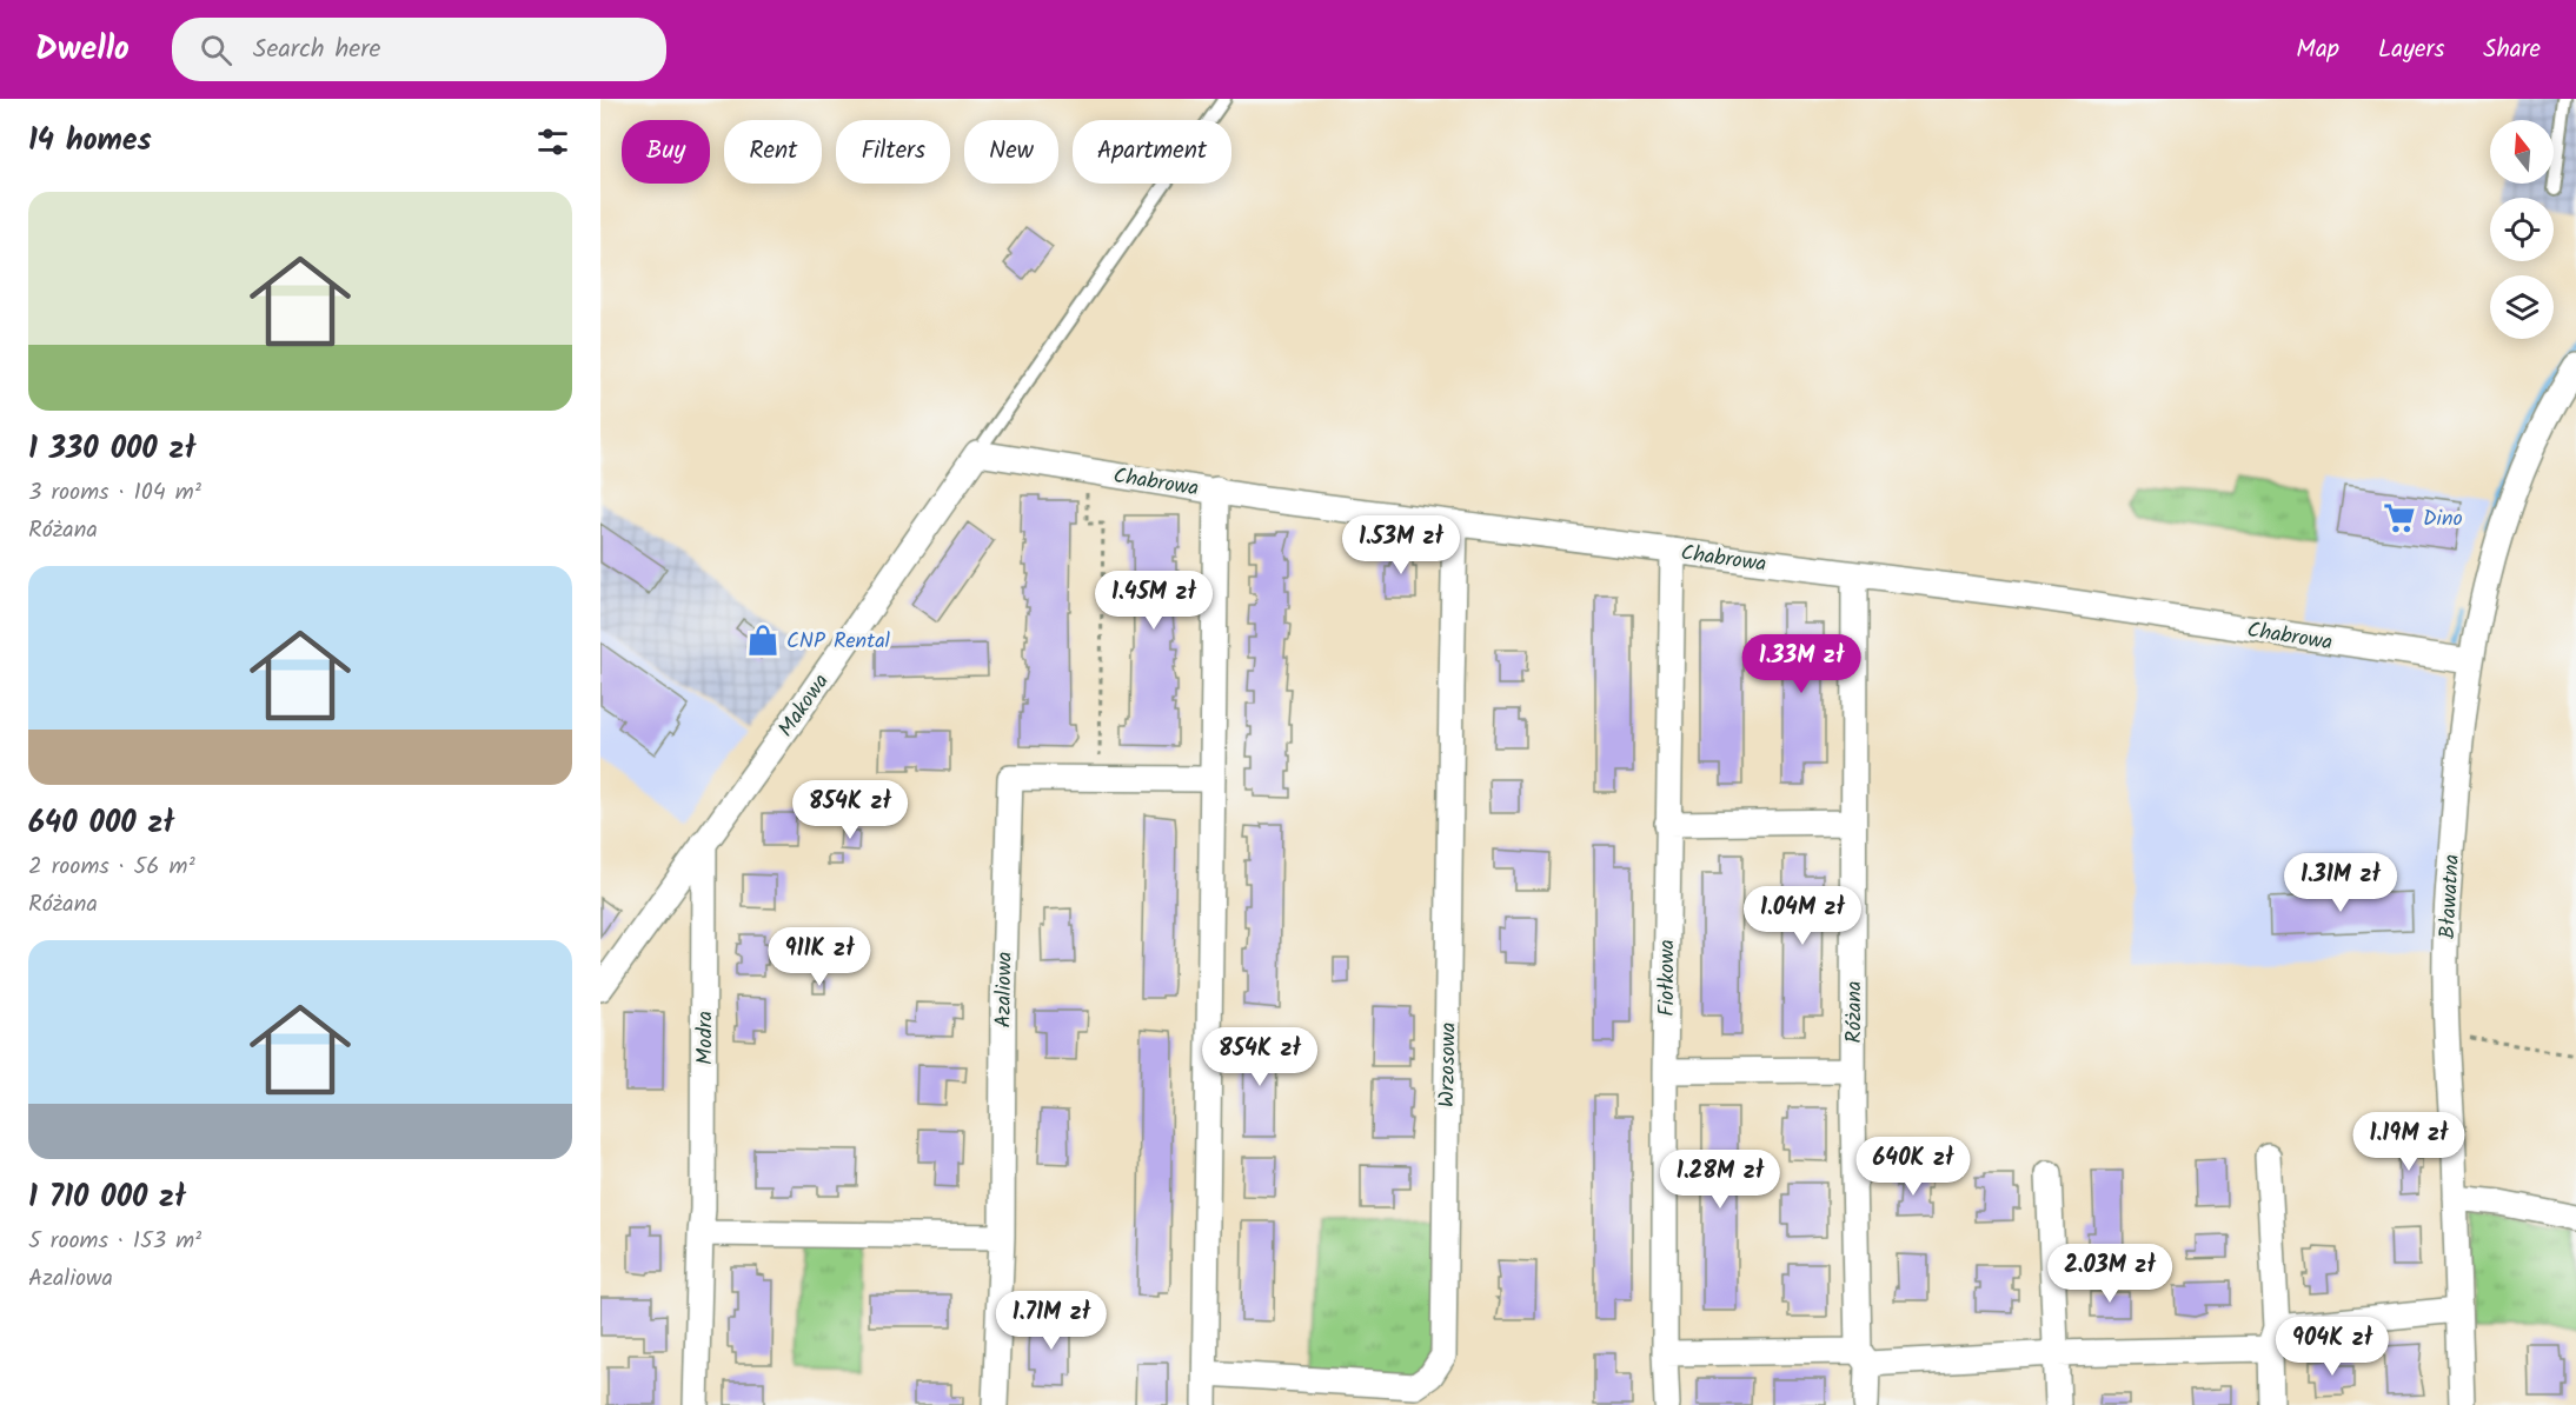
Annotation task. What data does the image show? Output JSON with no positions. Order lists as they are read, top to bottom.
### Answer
{
  "streets": {
    "street": [
      "Chabrowa",
      "Makowa",
      "Bławatna",
      "Fiołkowa",
      "Azaliowa",
      "Różana",
      "Modra",
      "Wrzosowa"
    ]
  },
  "crossings": [
    ["Chabrowa", "Makowa"],
    ["Chabrowa", "Bławatna"],
    ["Chabrowa", "Fiołkowa"],
    ["Chabrowa", "Różana"],
    ["Chabrowa", "Wrzosowa"],
    ["Makowa", "Modra"]
  ],
  "places": {
    "supermarket": ["Dino"],
    "shop": ["CNP Rental"]
  },
  "north": "top",
  "page": {
    "header": "Dwello",
    "search": "Search here",
    "nav": ["Map", "Layers", "Share"],
    "heading": "14 homes",
    "chip": [
      "Buy",
      "Rent",
      "Filters",
      "New",
      "Apartment"
    ],
    "list": [
      {
        "name": "1 330 000 zł",
        "note": "3 rooms · 104 m² · Różana"
      },
      {
        "name": "640 000 zł",
        "note": "2 rooms · 56 m² · Różana"
      },
      {
        "name": "1 710 000 zł",
        "note": "5 rooms · 153 m² · Azaliowa"
      }
    ],
    "price": [
      "1.53M zł",
      "1.45M zł",
      "1.33M zł",
      "854K zł",
      "1.31M zł",
      "1.04M zł",
      "911K zł",
      "854K zł",
      "1.19M zł",
      "640K zł",
      "1.28M zł",
      "2.03M zł",
      "1.71M zł",
      "904K zł"
    ]
  }
}
